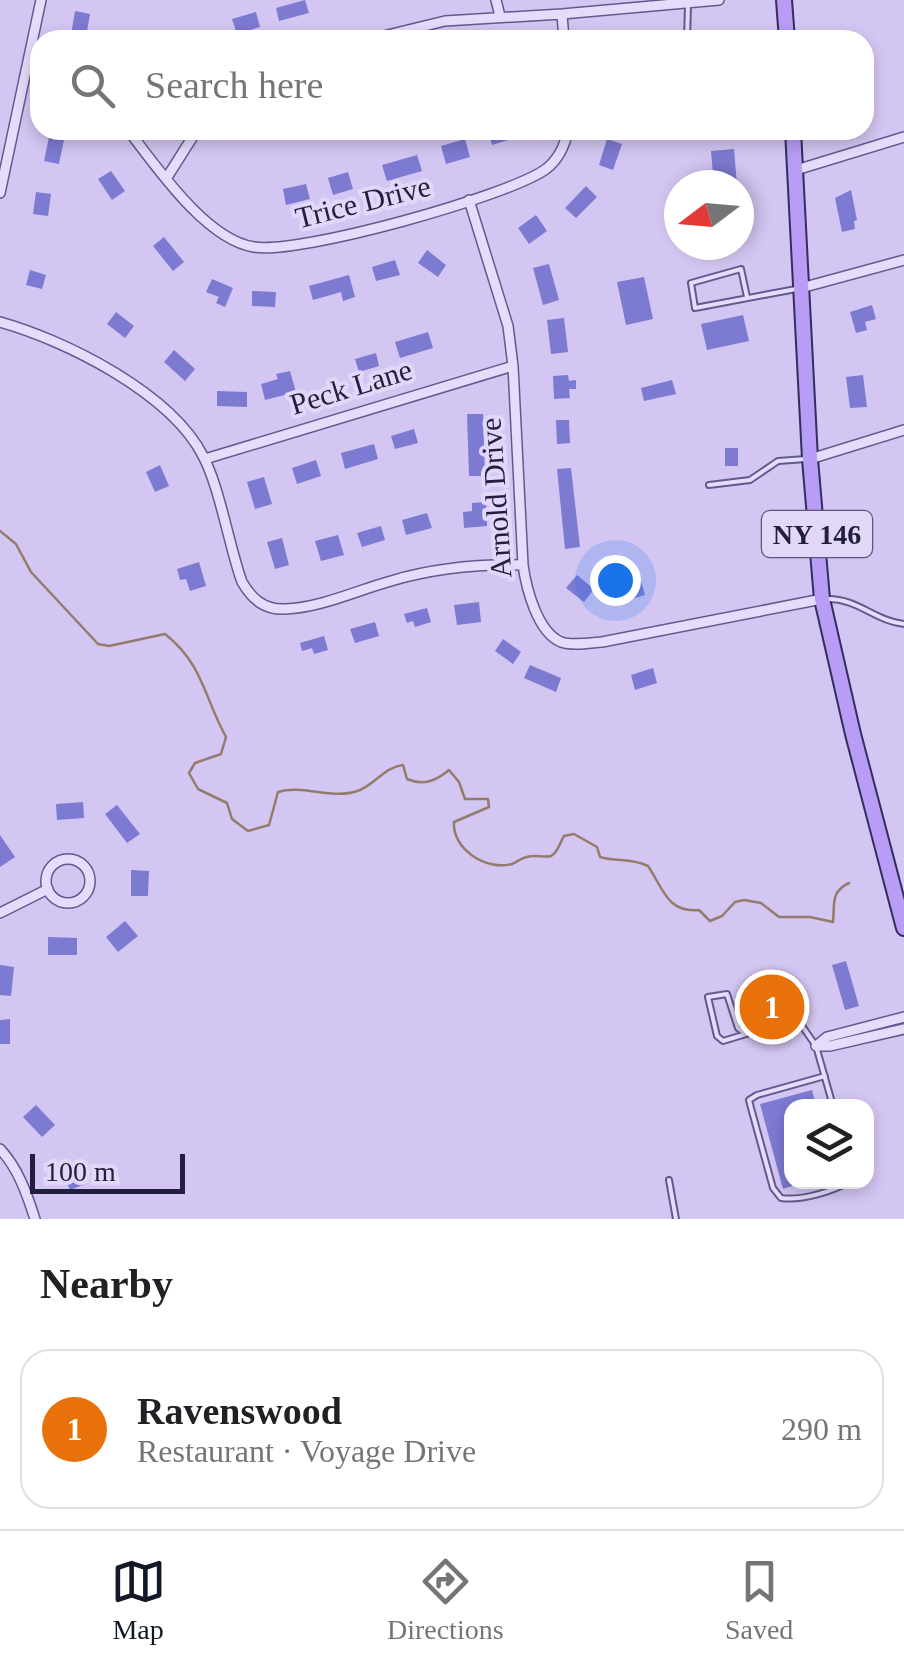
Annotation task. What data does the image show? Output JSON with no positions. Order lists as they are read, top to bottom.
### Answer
{
  "streets": {
    "main road": ["NY 146"],
    "street": ["Trice Drive", "Peck Lane", "Arnold Drive"]
  },
  "crossings": [
    ["Trice Drive", "Arnold Drive"],
    ["Peck Lane", "Arnold Drive"],
    ["Arnold Drive", "NY 146"]
  ],
  "scale_bar": "100 m",
  "north": "left",
  "page": {
    "search": "Search here",
    "pins": "1",
    "scale": "100 m",
    "heading": "Nearby",
    "list": [
      {
        "mark": "1",
        "name": "Ravenswood",
        "note": "Restaurant · Voyage Drive",
        "value": "290 m"
      }
    ],
    "nav": ["Map", "Directions", "Saved"]
  }
}
